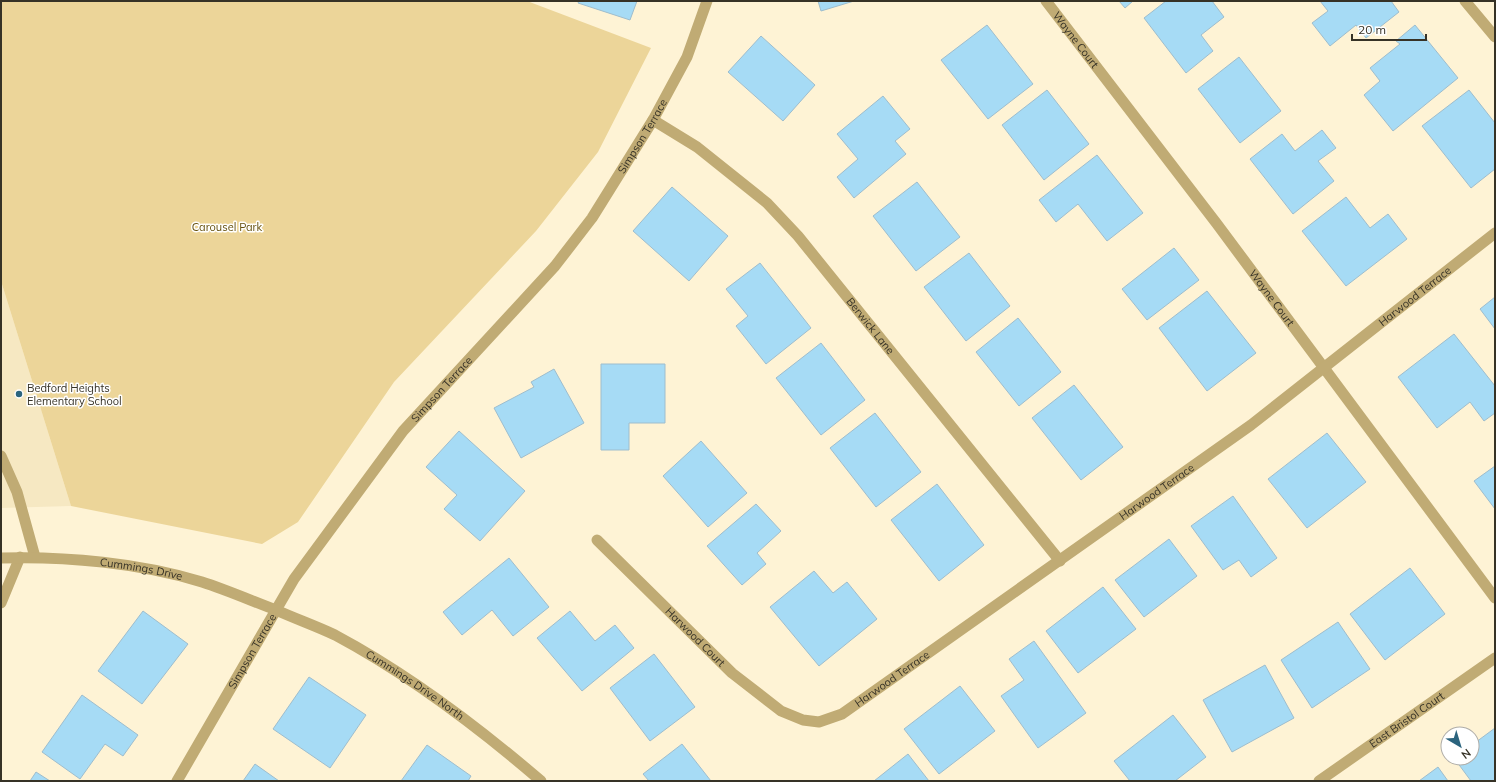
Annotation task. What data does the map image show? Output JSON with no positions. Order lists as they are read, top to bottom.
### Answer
{
  "streets": {
    "street": [
      "Wayne Court",
      "Simpson Terrace",
      "Harwood Terrace",
      "Berwick Lane",
      "Cummings Drive",
      "Harwood Court",
      "Cummings Drive North",
      "East Bristol Court"
    ]
  },
  "crossings": [
    ["Wayne Court", "Harwood Terrace"],
    ["Simpson Terrace", "Berwick Lane"],
    ["Simpson Terrace", "Cummings Drive"],
    ["Simpson Terrace", "Cummings Drive North"],
    ["Harwood Terrace", "Berwick Lane"],
    ["Harwood Terrace", "Harwood Court"],
    ["Cummings Drive", "Cummings Drive North"]
  ],
  "parks": ["Carousel Park"],
  "places": ["Bedford Heights Elementary School"],
  "scale_bar": "20 m",
  "north": "bottom right"
}
